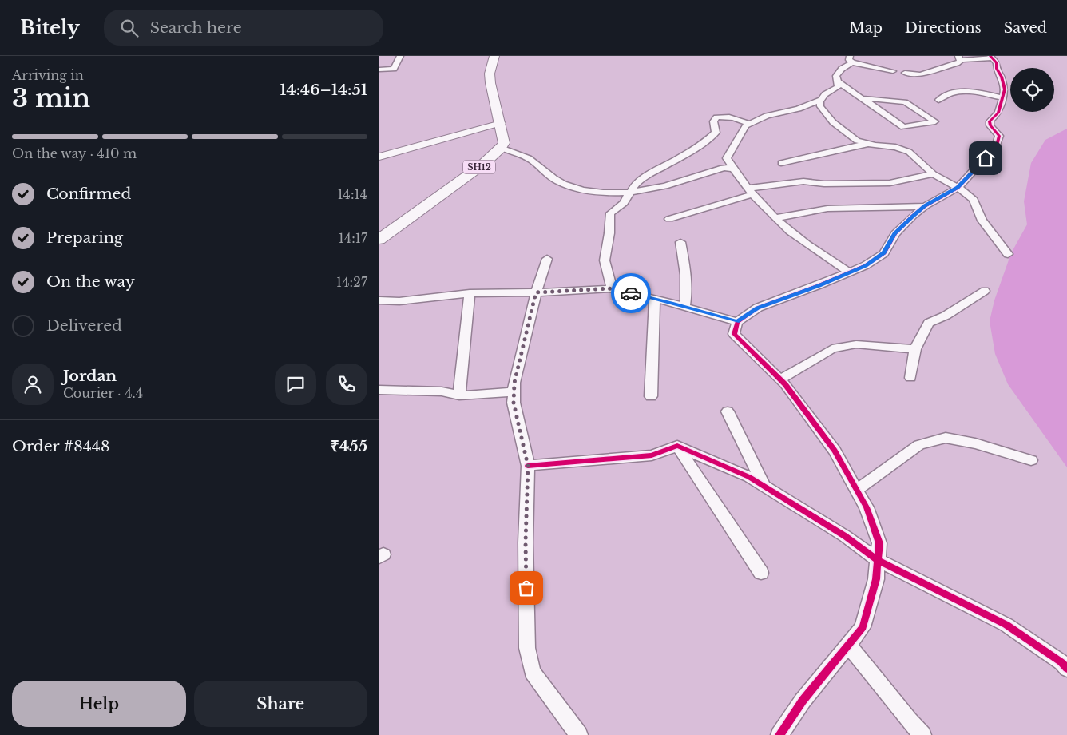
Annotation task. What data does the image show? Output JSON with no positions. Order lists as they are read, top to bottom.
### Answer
{
  "streets": {
    "main road": ["SH12"]
  },
  "page": {
    "header": "Bitely",
    "search": "Search here",
    "nav": ["Map", "Directions", "Saved"],
    "heading": ["3 min", "Arriving in", "14:46–14:51"],
    "panel": [
      "Jordan",
      "Courier · 4.4",
      "Order #8448",
      "₹455"
    ],
    "bar": "On the way · 410 m",
    "list": [
      ["Confirmed", "14:14"],
      ["Preparing", "14:17"],
      ["On the way", "14:27"],
      "Delivered"
    ],
    "buttons": ["Help", "Share"]
  }
}
